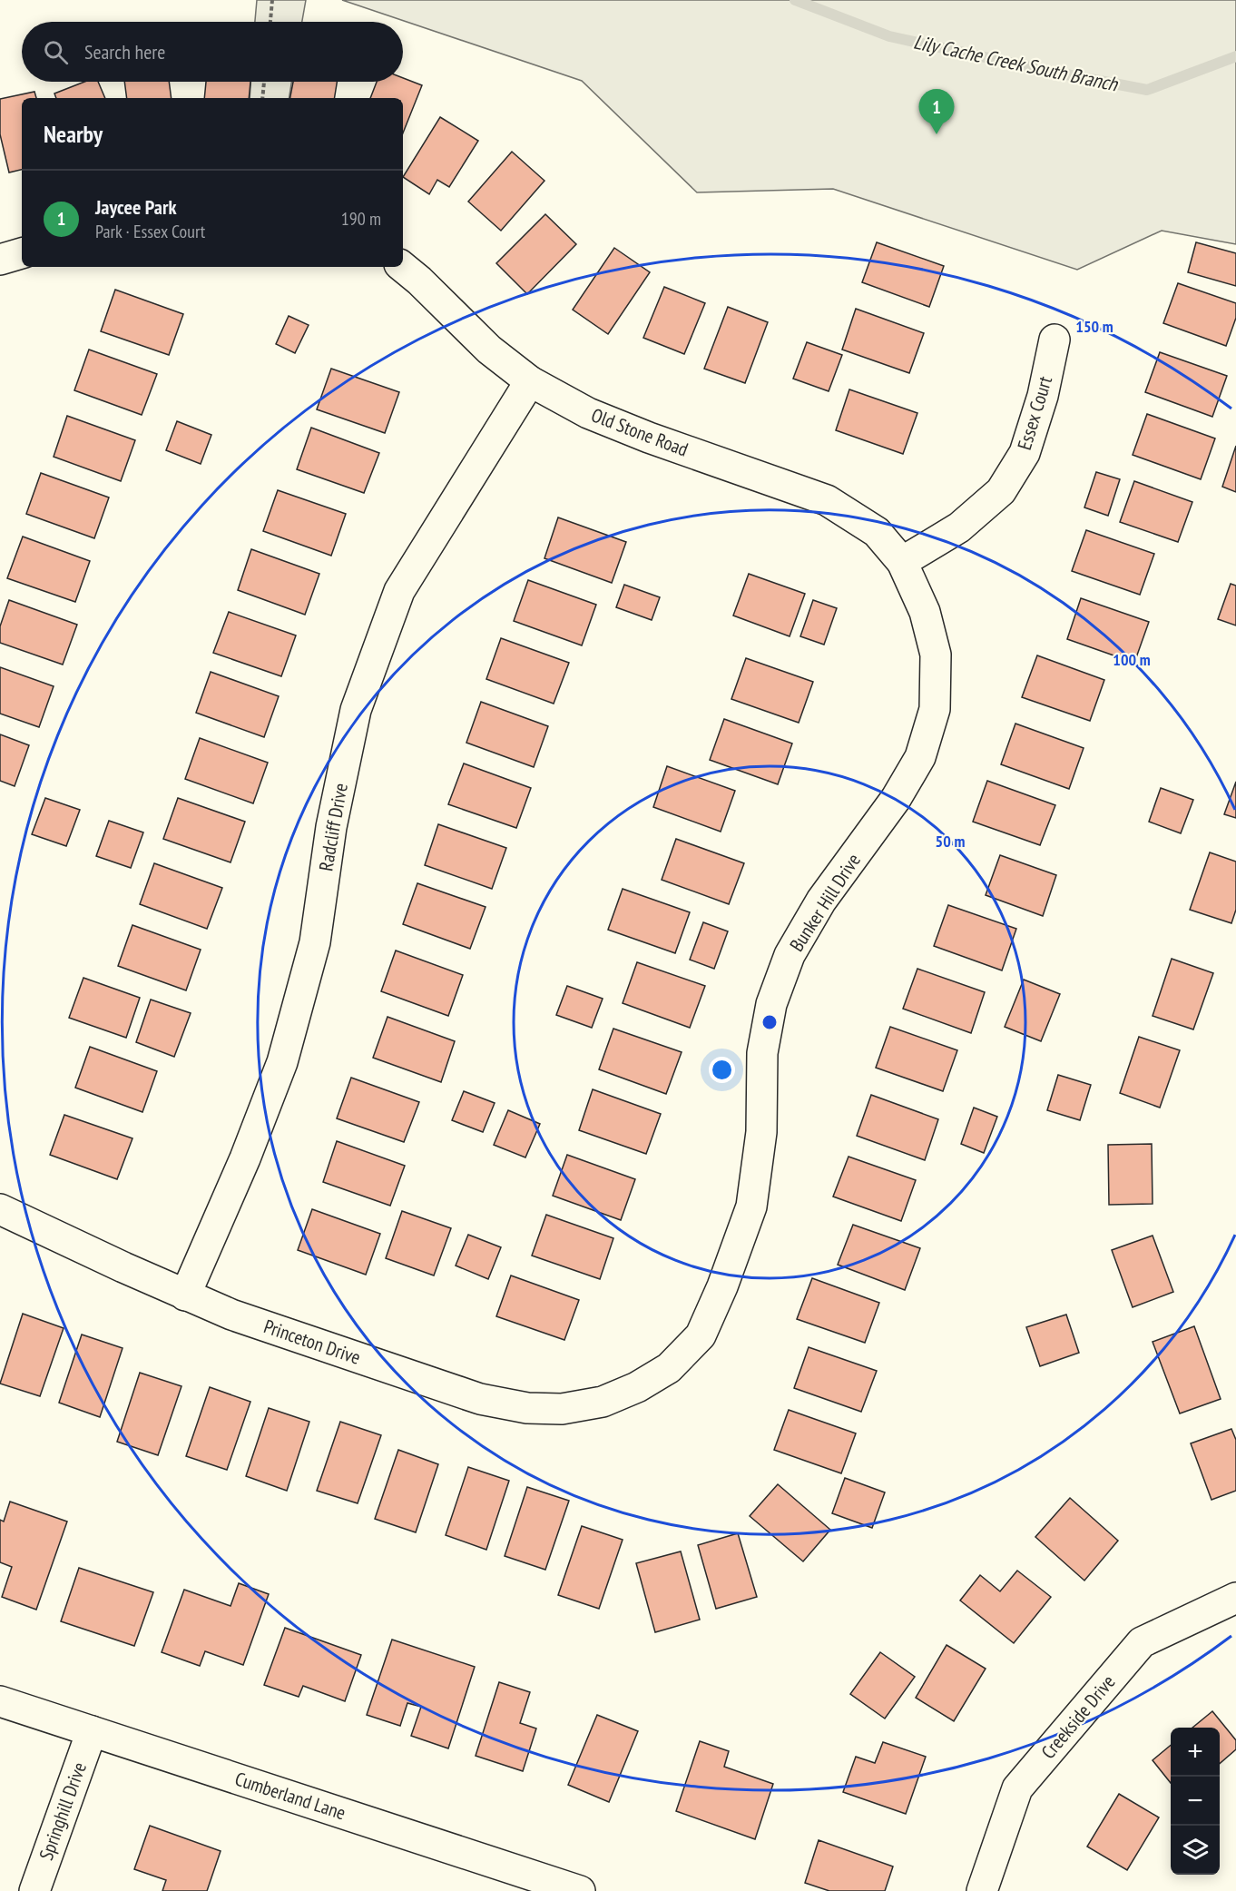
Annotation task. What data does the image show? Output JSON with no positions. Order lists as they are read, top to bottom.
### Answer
{
  "streets": {
    "street": [
      "Essex Court",
      "Old Stone Road",
      "Radcliff Drive",
      "Bunker Hill Drive",
      "Princeton Drive",
      "Creekside Drive",
      "Cumberland Lane",
      "Springhill Drive"
    ]
  },
  "crossings": [
    ["Essex Court", "Old Stone Road"],
    ["Essex Court", "Bunker Hill Drive"],
    ["Old Stone Road", "Radcliff Drive"],
    ["Old Stone Road", "Bunker Hill Drive"],
    ["Radcliff Drive", "Princeton Drive"],
    ["Bunker Hill Drive", "Princeton Drive"],
    ["Cumberland Lane", "Springhill Drive"]
  ],
  "water": ["Lily Cache Creek South Branch"],
  "page": {
    "search": "Search here",
    "pins": "1",
    "heading": "Nearby",
    "list": [
      {
        "mark": "1",
        "name": "Jaycee Park",
        "note": "Park · Essex Court",
        "value": "190 m"
      }
    ],
    "map_buttons": ["+", "−"]
  },
  "rings": ["150 m", "100 m", "50 m"]
}
